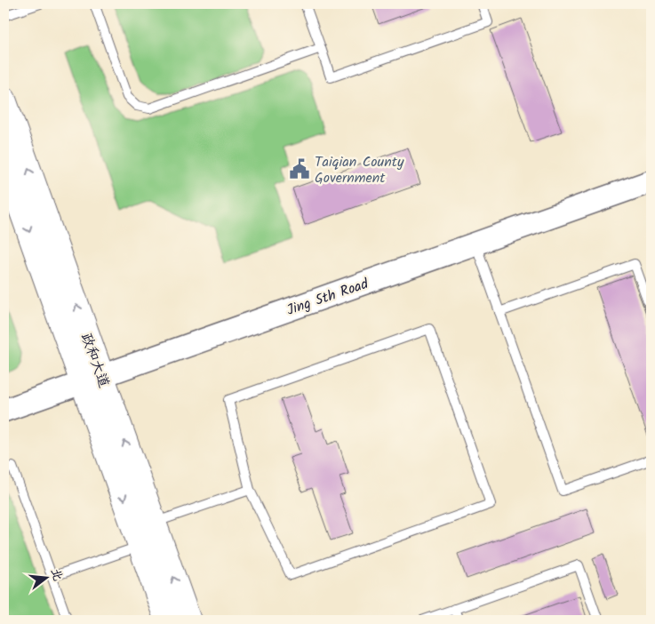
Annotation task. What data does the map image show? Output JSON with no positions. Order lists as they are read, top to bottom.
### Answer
{
  "streets": {
    "main road": ["政和大道"],
    "street": ["Jing 5th Road"]
  },
  "crossings": [
    ["Jing 5th Road", "政和大道"]
  ],
  "places": {
    "public building": ["Taiqian County Government"]
  },
  "north": "right"
}
